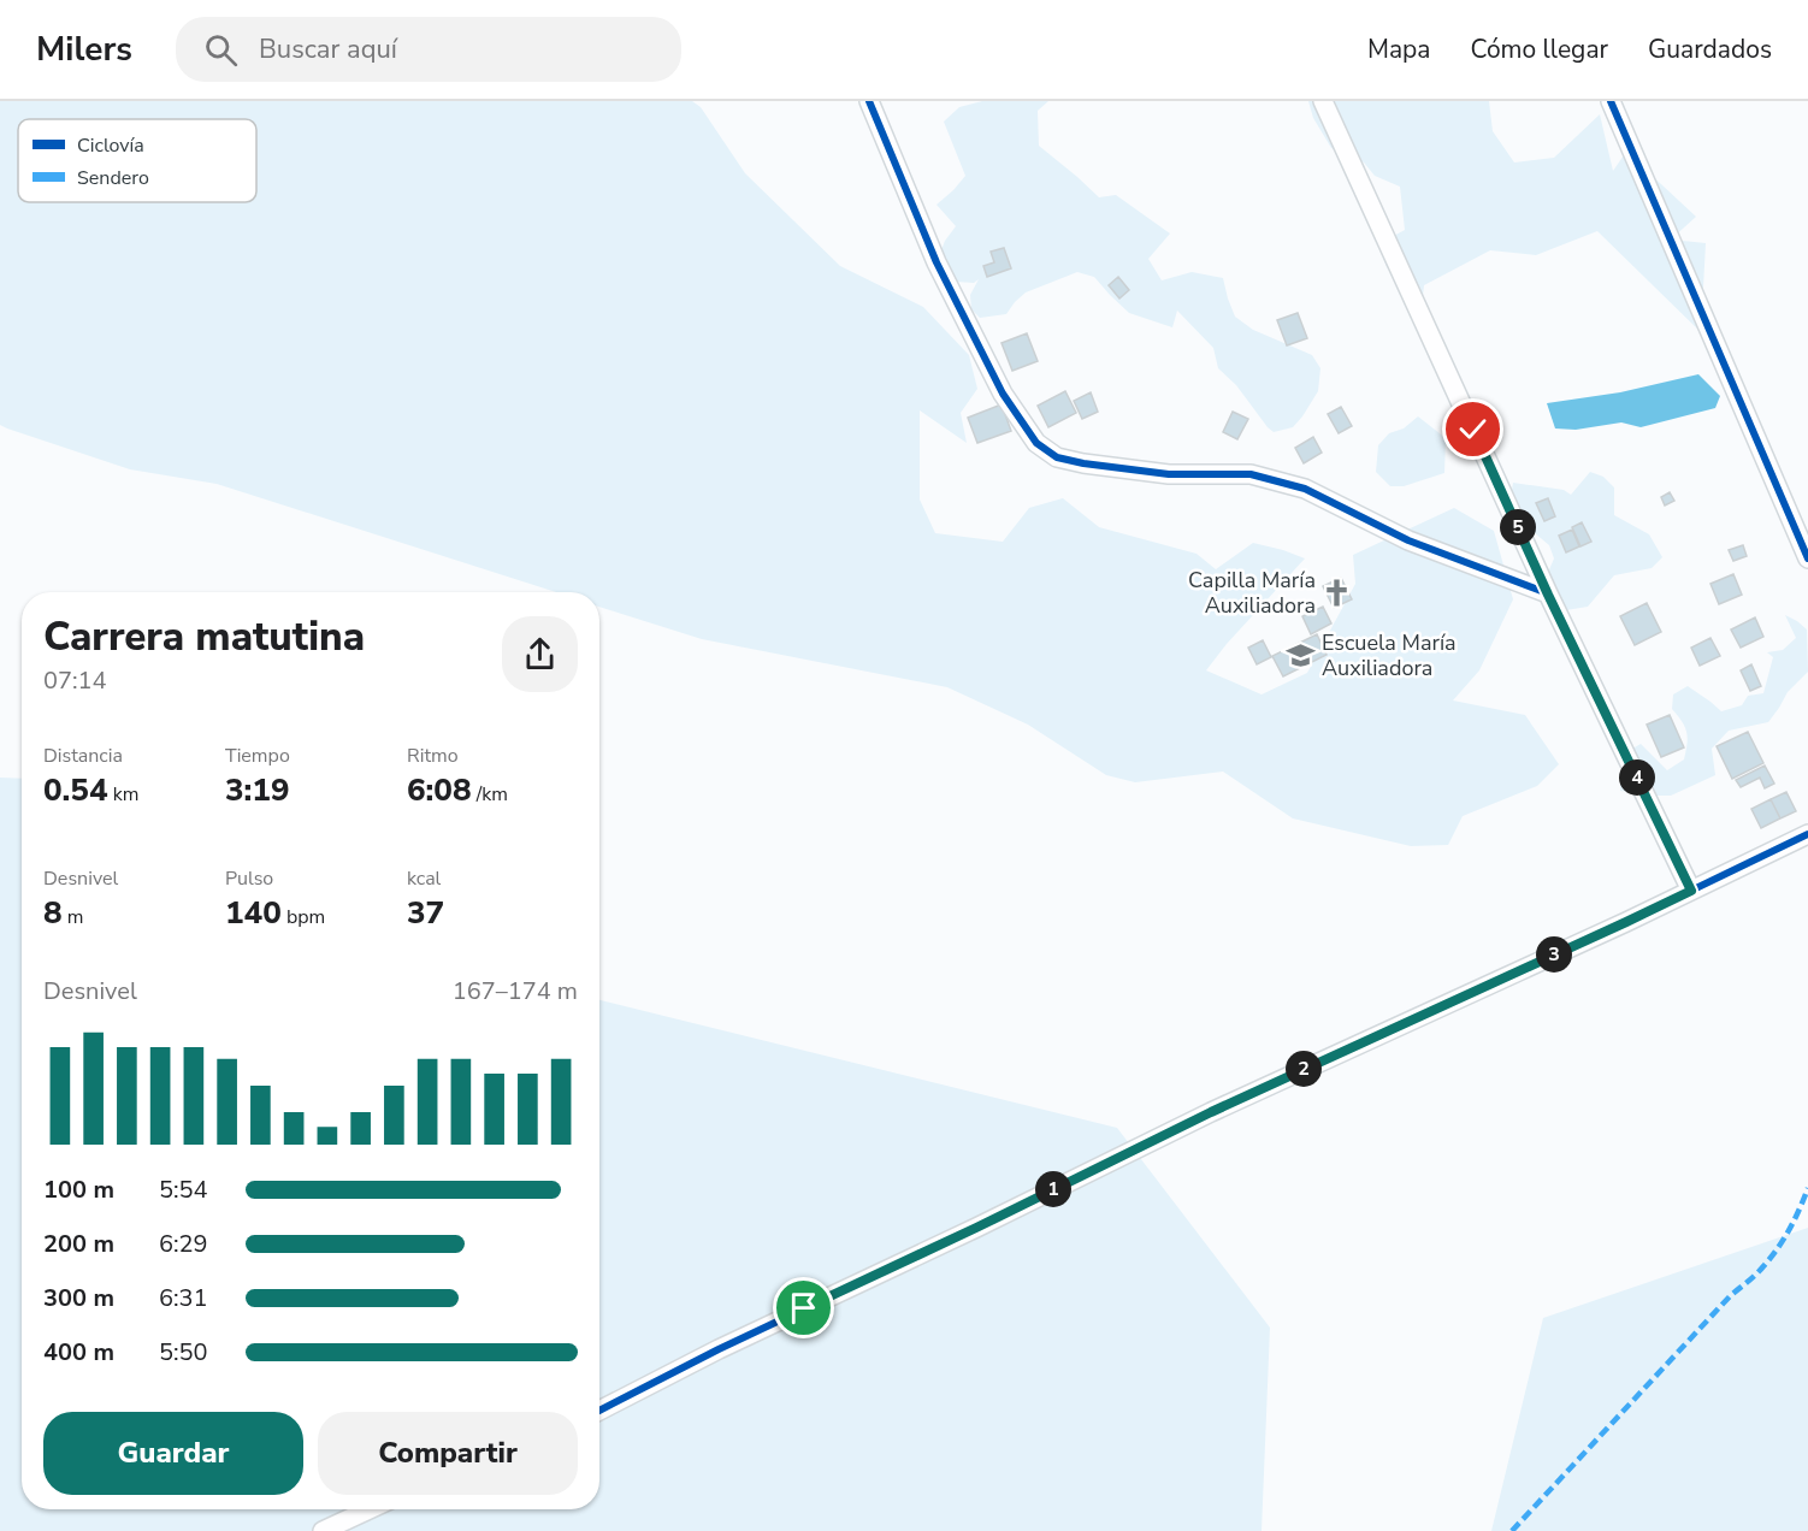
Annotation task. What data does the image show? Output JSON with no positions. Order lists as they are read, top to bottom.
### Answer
{
  "places": {
    "church": ["Capilla María Auxiliadora"],
    "school or university": ["Escuela María Auxiliadora"]
  },
  "legend": ["Ciclovía", "Sendero"],
  "page": {
    "header": "Milers",
    "search": "Buscar aquí",
    "nav": ["Mapa", "Cómo llegar", "Guardados"],
    "pins": [
      "5",
      "4",
      "3",
      "2",
      "1"
    ],
    "heading": ["Carrera matutina", "07:14"],
    "stats": [
      ["Distancia", "0.54 km"],
      ["Tiempo", "3:19"],
      ["Ritmo", "6:08 /km"],
      ["Desnivel", "8 m"],
      ["Pulso", "140 bpm"],
      ["kcal", "37"]
    ],
    "chart": ["Desnivel", "167–174 m"],
    "list": [
      {
        "name": "100 m",
        "note": "5:54"
      },
      {
        "name": "200 m",
        "note": "6:29"
      },
      {
        "name": "300 m",
        "note": "6:31"
      },
      {
        "name": "400 m",
        "note": "5:50"
      }
    ],
    "buttons": ["Guardar", "Compartir"]
  }
}
